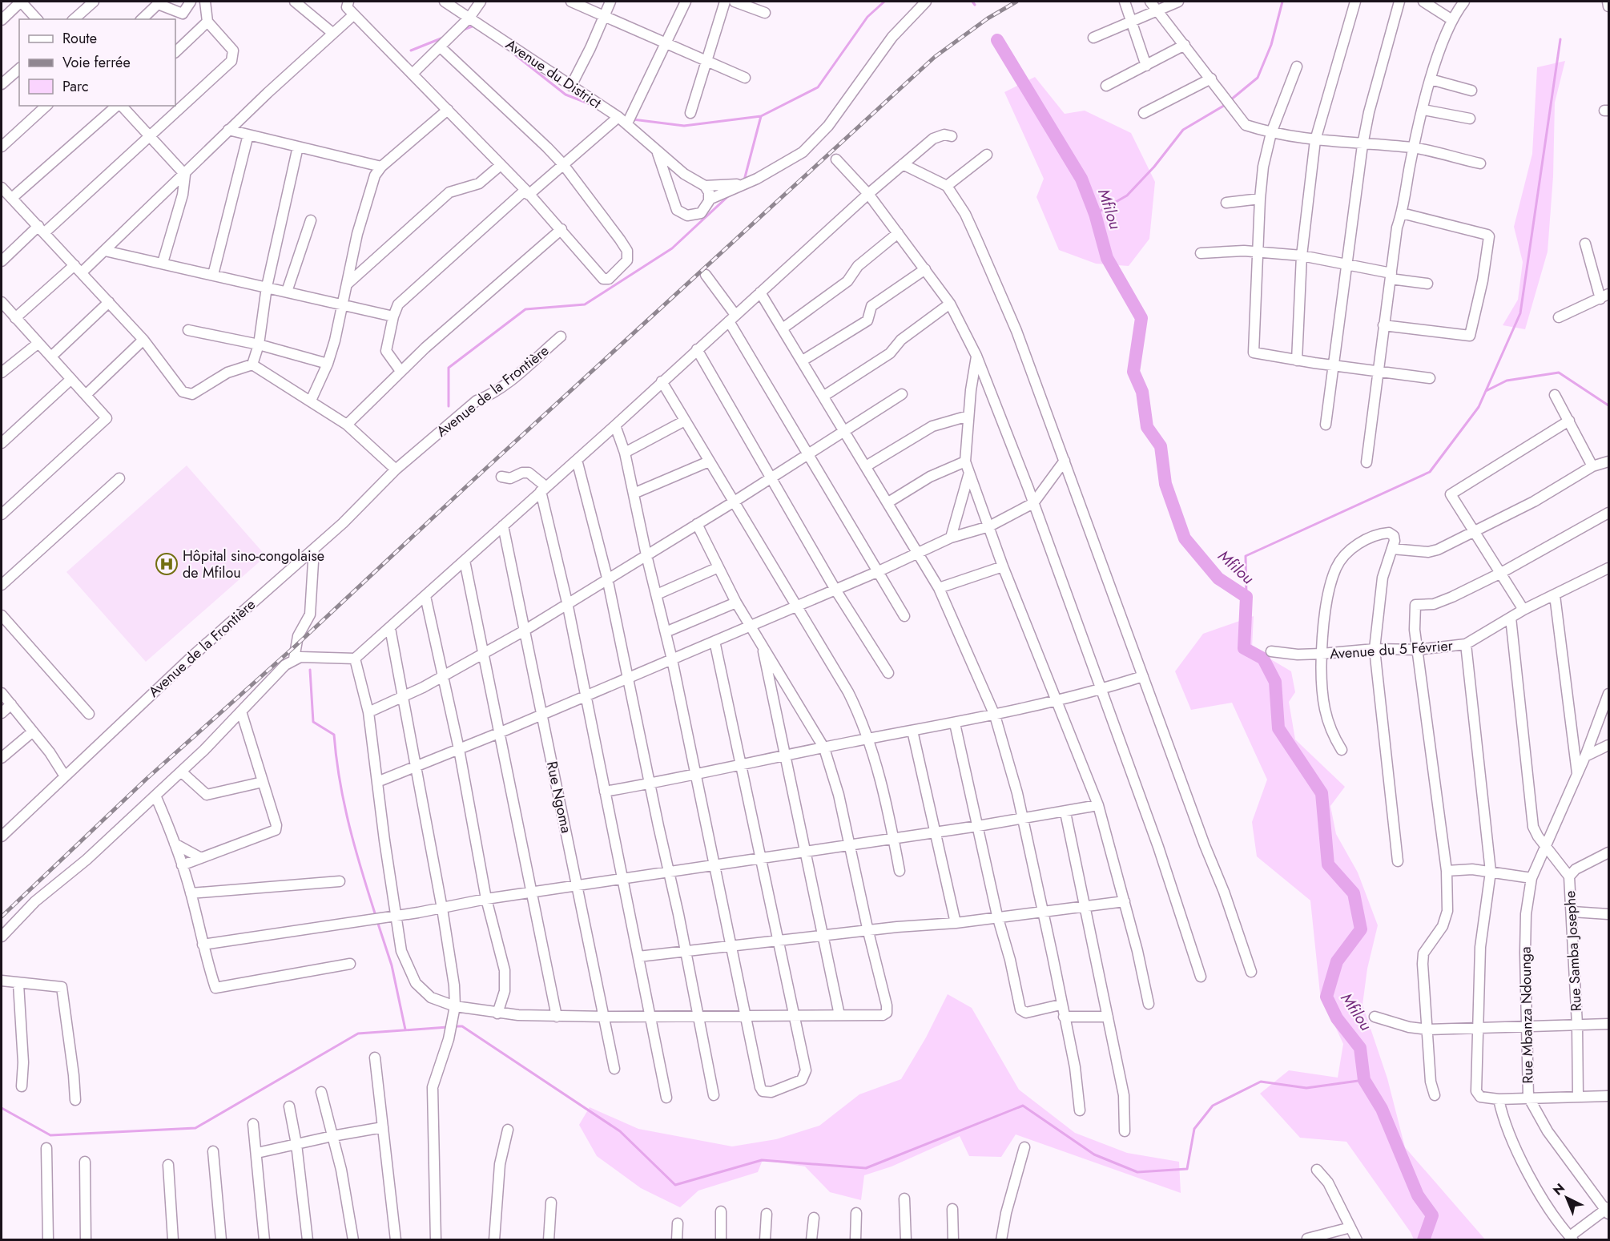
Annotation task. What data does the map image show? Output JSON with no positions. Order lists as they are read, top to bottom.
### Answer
{
  "streets": {
    "street": [
      "Avenue du District",
      "Avenue de la Frontière",
      "Avenue du 5 Février",
      "Rue Ngoma",
      "Rue Samba Josephe",
      "Rue Mbanza Ndounga"
    ]
  },
  "crossings": [
    ["Avenue du 5 Février", "Rue Samba Josephe"],
    ["Rue Samba Josephe", "Rue Mbanza Ndounga"]
  ],
  "water": ["Mfilou"],
  "places": {
    "hospital": ["Hôpital sino-congolaise de Mfilou"]
  },
  "legend": ["Route", "Voie ferrée", "Parc"],
  "north": "top left"
}
